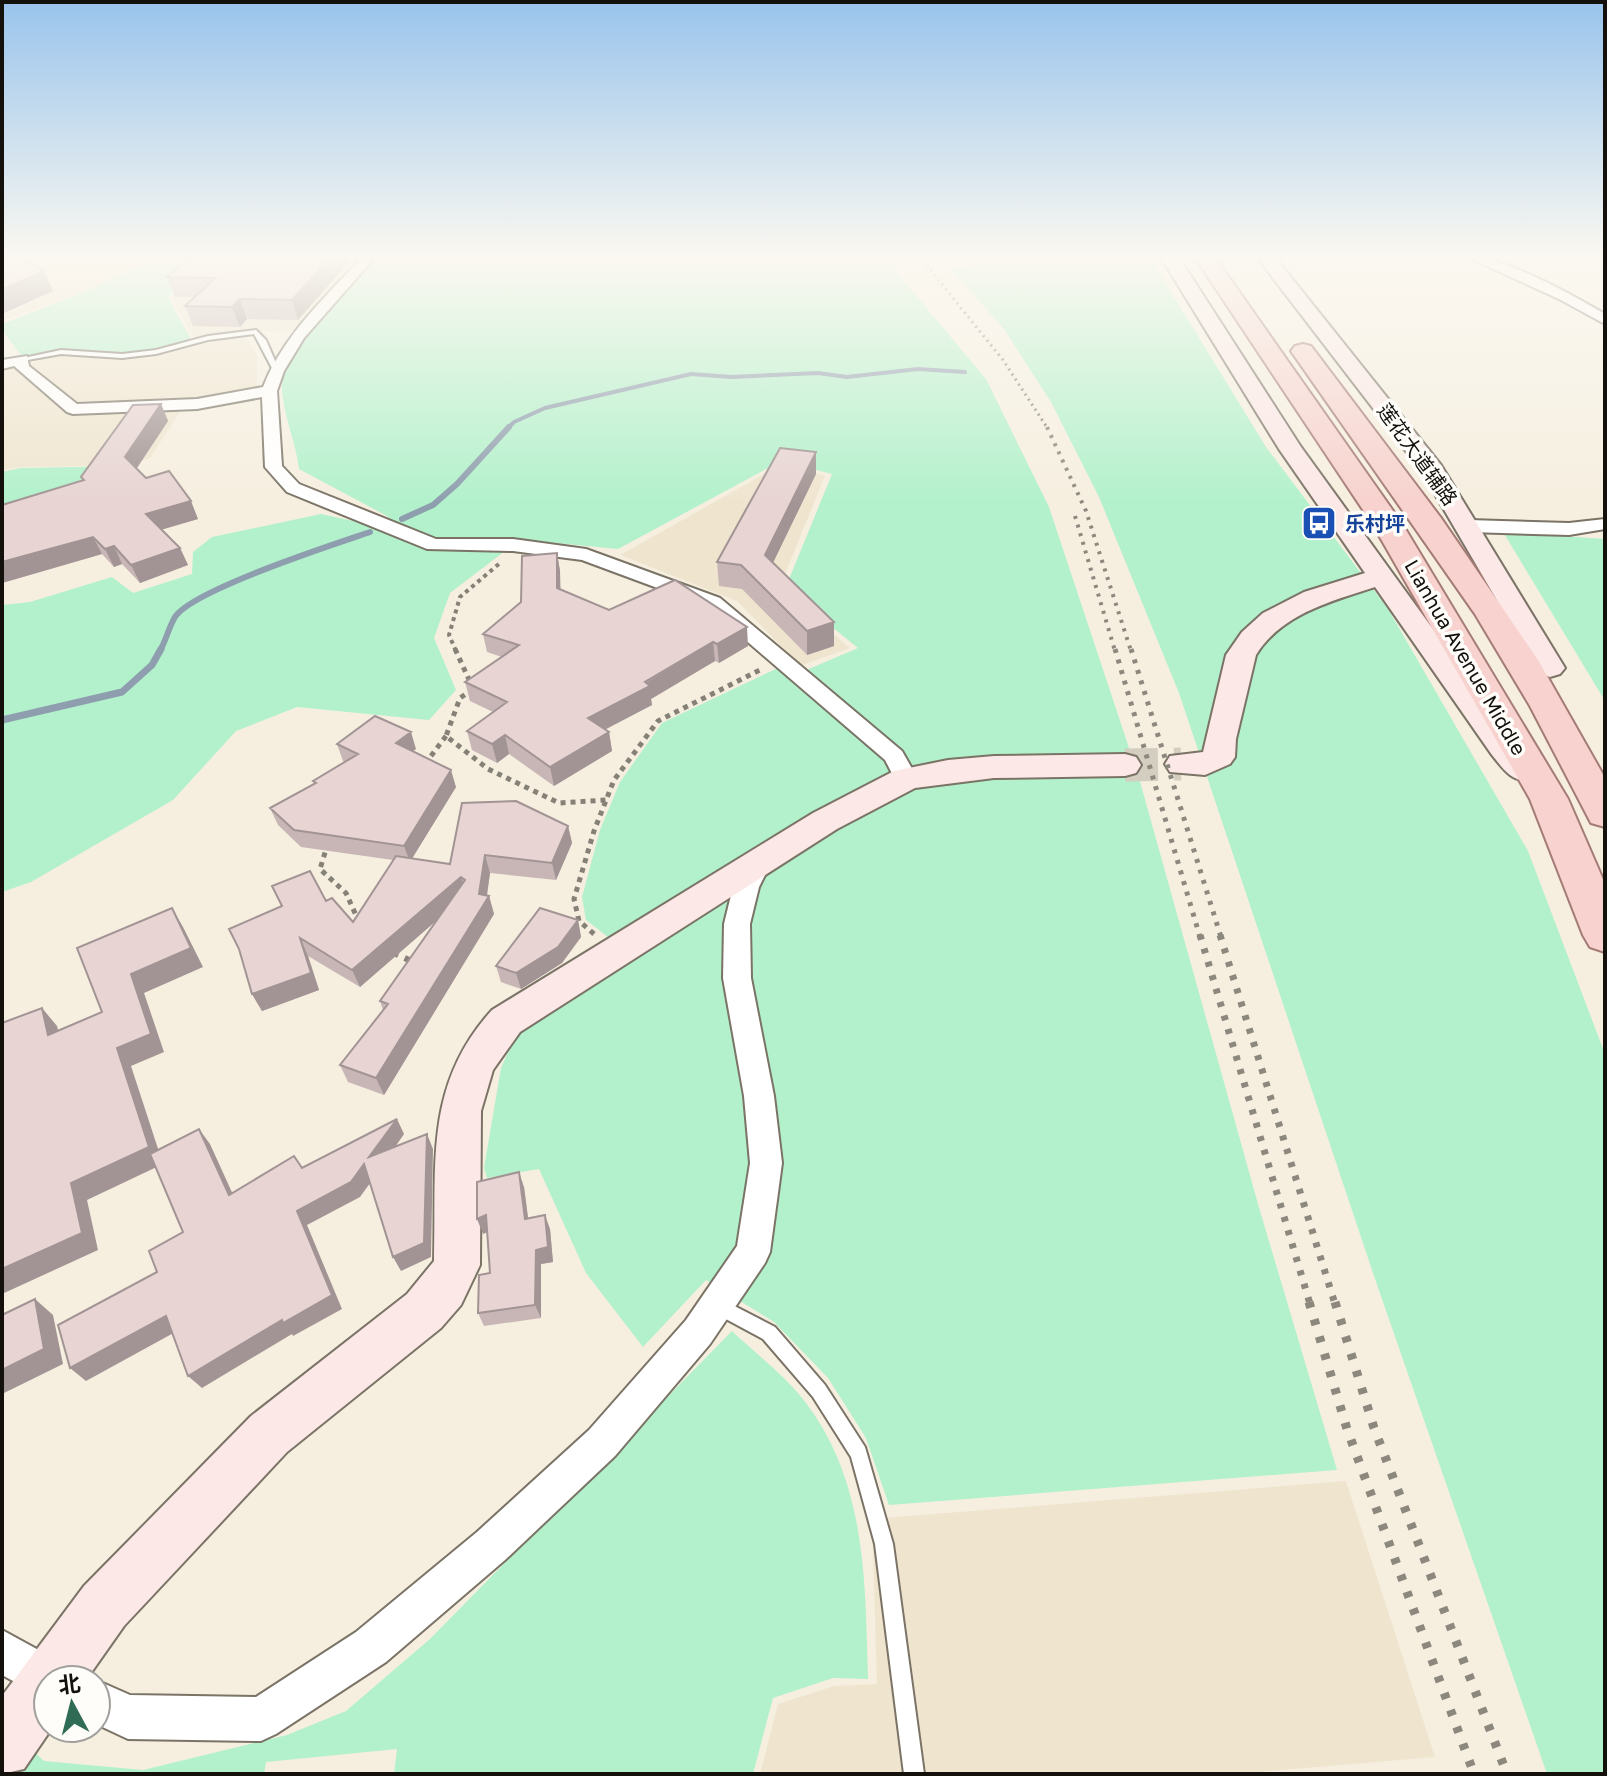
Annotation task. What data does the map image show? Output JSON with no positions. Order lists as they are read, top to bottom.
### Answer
{
  "streets": {
    "main road": ["Lianhua Avenue Middle"],
    "street": ["莲花大道辅路"]
  },
  "crossings": [
    ["莲花大道辅路", "Lianhua Avenue Middle"]
  ],
  "places": {
    "bus stop": ["乐村坪"]
  },
  "north": "top"
}
